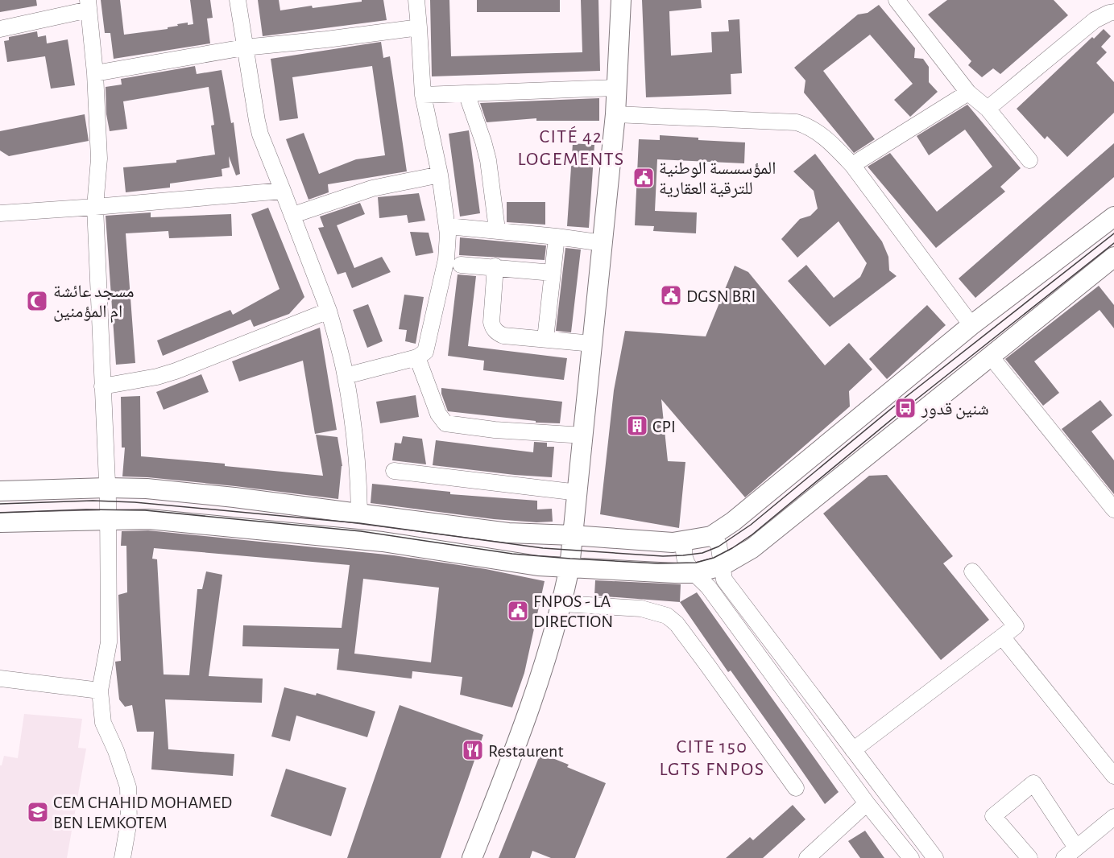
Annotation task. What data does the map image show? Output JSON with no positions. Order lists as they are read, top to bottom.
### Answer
{
  "districts": ["CITÉ 42 LOGEMENTS", "CITE 150 LGTS FNPOS"],
  "places": {
    "public building": ["المؤسسسة الوطنية للترقية العقارية", "DGSN BRI", "FNPOS - LA DIRECTION"],
    "mosque": ["مسجد عائشة ام المؤمنين"],
    "bus stop": ["شنين قدور"],
    "building": ["CPI"],
    "restaurant": ["Restaurent"],
    "school or university": ["CEM CHAHID MOHAMED BEN LEMKOTEM"]
  }
}
